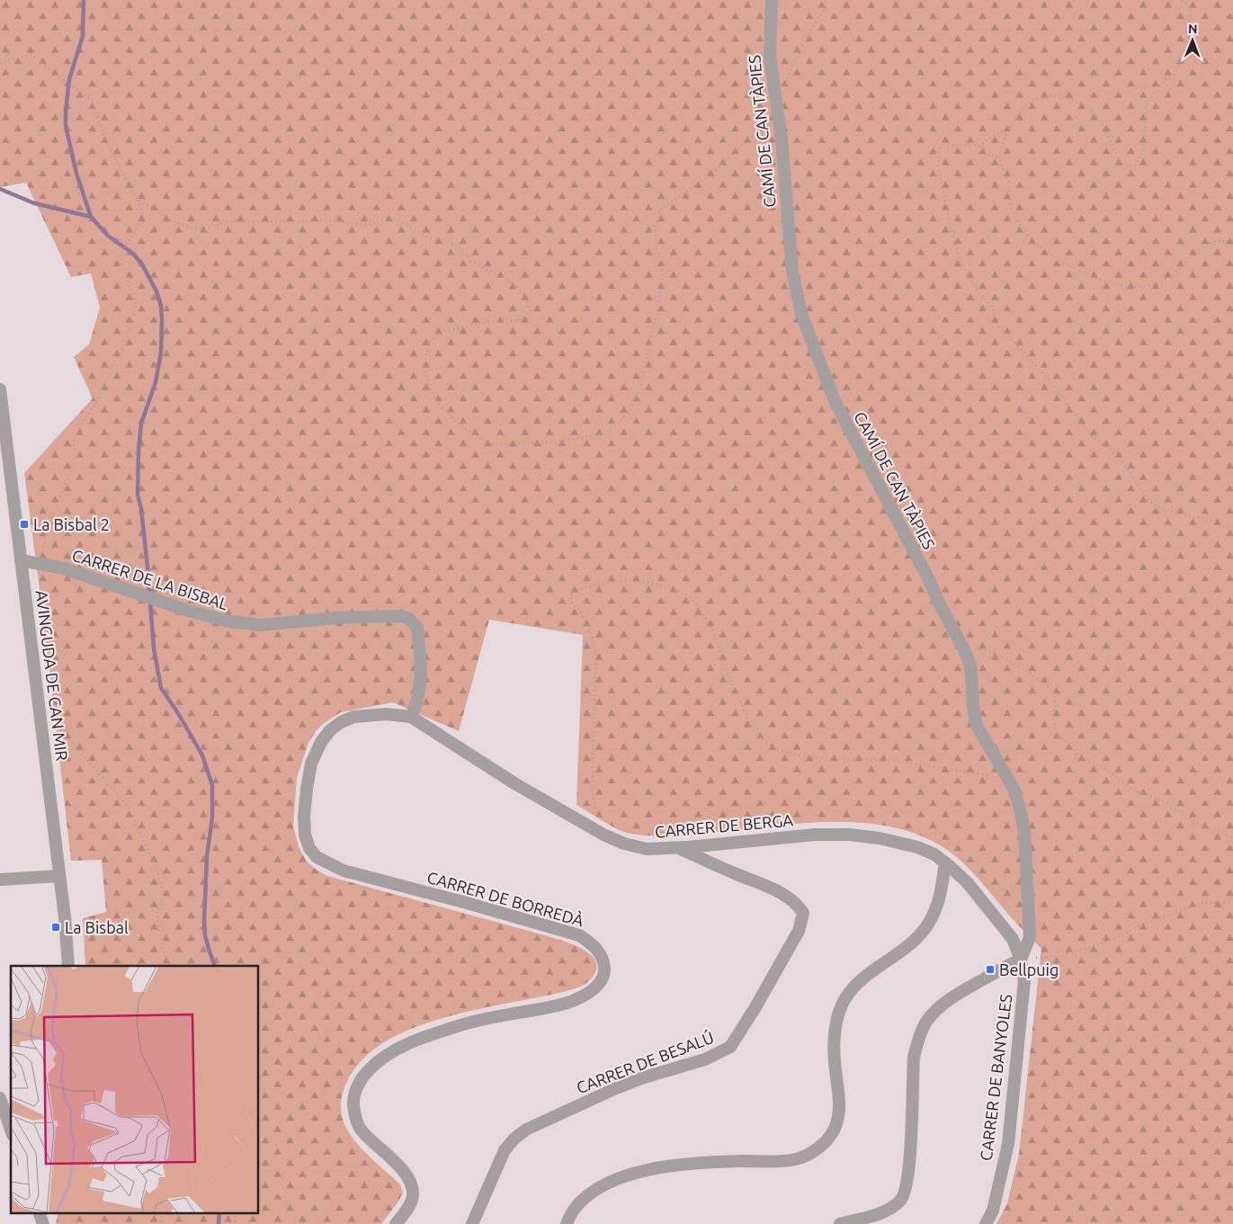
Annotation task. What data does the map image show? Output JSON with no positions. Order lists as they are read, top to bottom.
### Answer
{
  "streets": {
    "street": [
      "CAMÍ DE CAN TÀPIES",
      "CARRER DE LA BISBAL",
      "AVINGUDA DE CAN MIR",
      "CARRER DE BERGA",
      "CARRER DE BORREDÀ",
      "CARRER DE BESALÚ",
      "CARRER DE BANYOLES"
    ]
  },
  "crossings": [
    ["CAMÍ DE CAN TÀPIES", "CARRER DE BERGA"],
    ["CAMÍ DE CAN TÀPIES", "CARRER DE BANYOLES"],
    ["CARRER DE LA BISBAL", "AVINGUDA DE CAN MIR"],
    ["CARRER DE LA BISBAL", "CARRER DE BERGA"],
    ["CARRER DE LA BISBAL", "CARRER DE BORREDÀ"],
    ["CARRER DE BERGA", "CARRER DE BORREDÀ"],
    ["CARRER DE BERGA", "CARRER DE BESALÚ"],
    ["CARRER DE BERGA", "CARRER DE BANYOLES"]
  ],
  "places": {
    "transit": ["La Bisbal 2", "La Bisbal", "Bellpuig"]
  },
  "north": "top"
}
